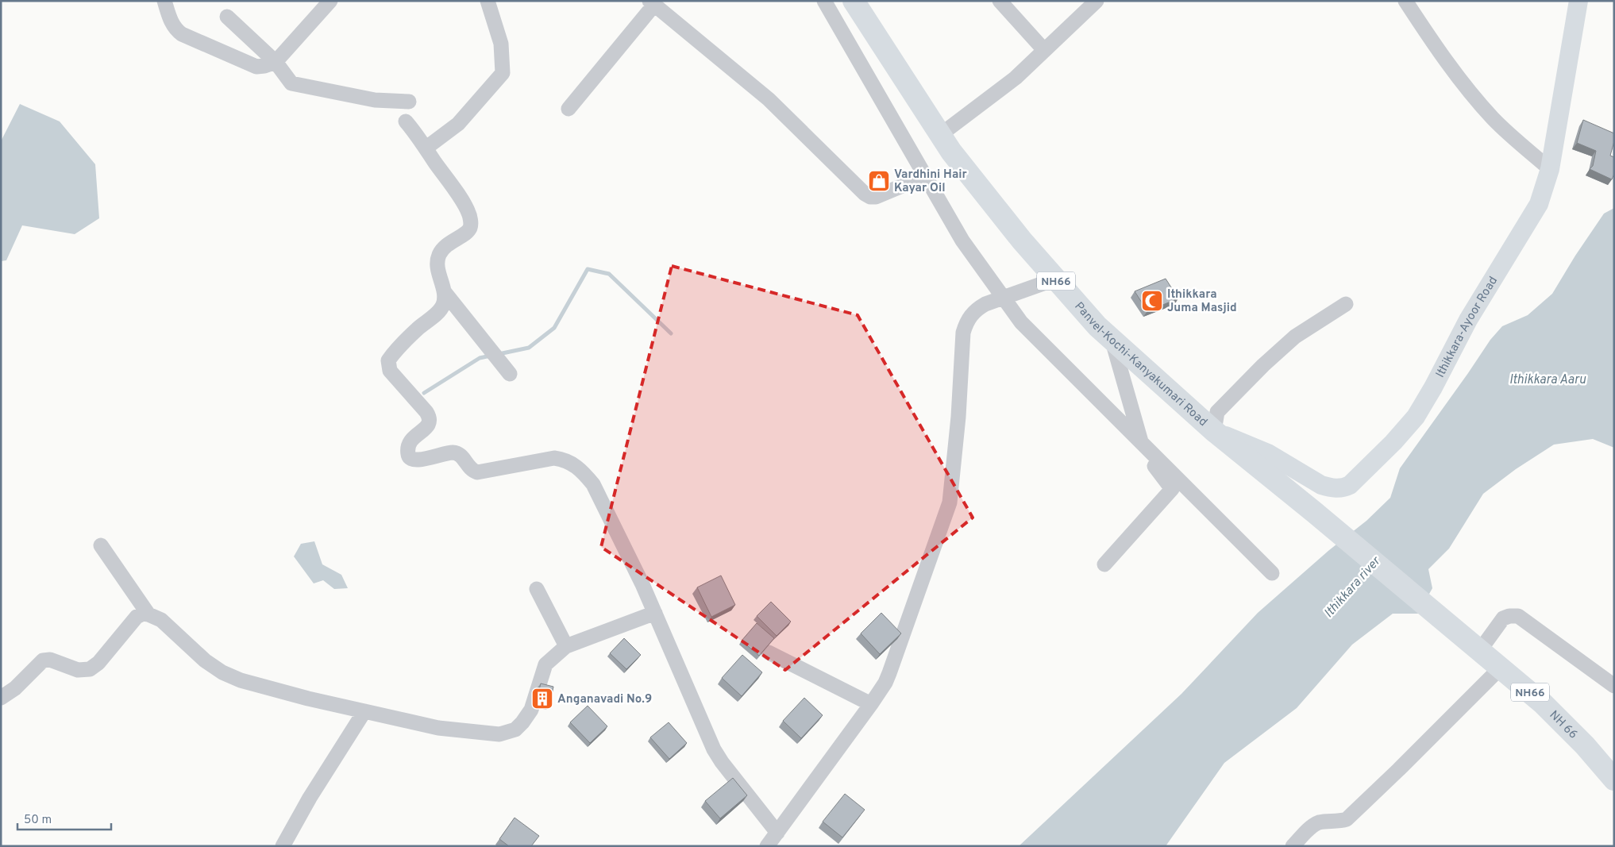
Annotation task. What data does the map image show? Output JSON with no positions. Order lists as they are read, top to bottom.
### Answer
{
  "streets": {
    "highway": ["NH66", "Panvel-Kochi-Kanyakumari Road", "NH 66"],
    "main road": ["Ithikkara-Ayoor Road"]
  },
  "crossings": [
    ["Ithikkara-Ayoor Road", "Panvel-Kochi-Kanyakumari Road"],
    ["Panvel-Kochi-Kanyakumari Road", "NH 66"]
  ],
  "water": ["Ithikkara Aaru", "Ithikkara river"],
  "places": {
    "shop": ["Vardhini Hair Kayar Oil"],
    "mosque": ["Ithikkara Juma Masjid"],
    "building": ["Anganavadi No.9"]
  },
  "scale_bar": "50 m"
}
